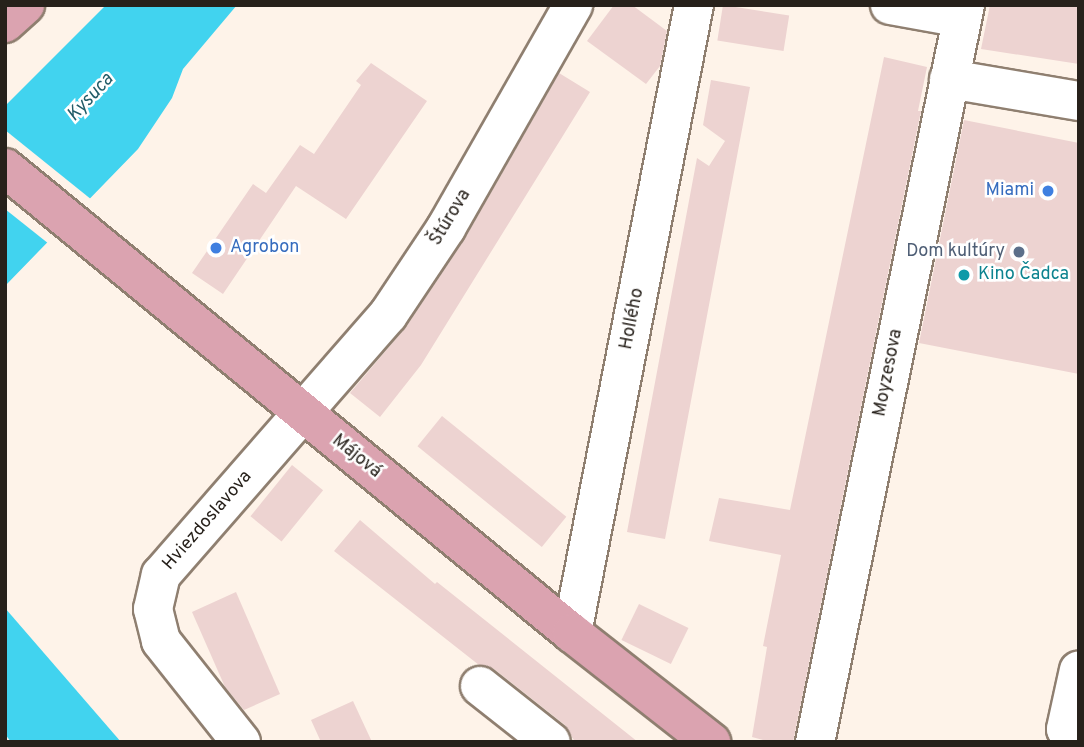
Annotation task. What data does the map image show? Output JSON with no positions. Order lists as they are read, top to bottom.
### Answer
{
  "streets": {
    "main road": ["Májová"],
    "street": [
      "Štúrova",
      "Hollého",
      "Moyzesova",
      "Hviezdoslavova"
    ]
  },
  "crossings": [
    ["Štúrova", "Májová"],
    ["Štúrova", "Hviezdoslavova"],
    ["Hollého", "Májová"],
    ["Májová", "Hviezdoslavova"]
  ],
  "water": ["Kysuca"],
  "places": [
    "Miami",
    "Agrobon",
    "Dom kultúry",
    "Kino Čadca"
  ]
}
